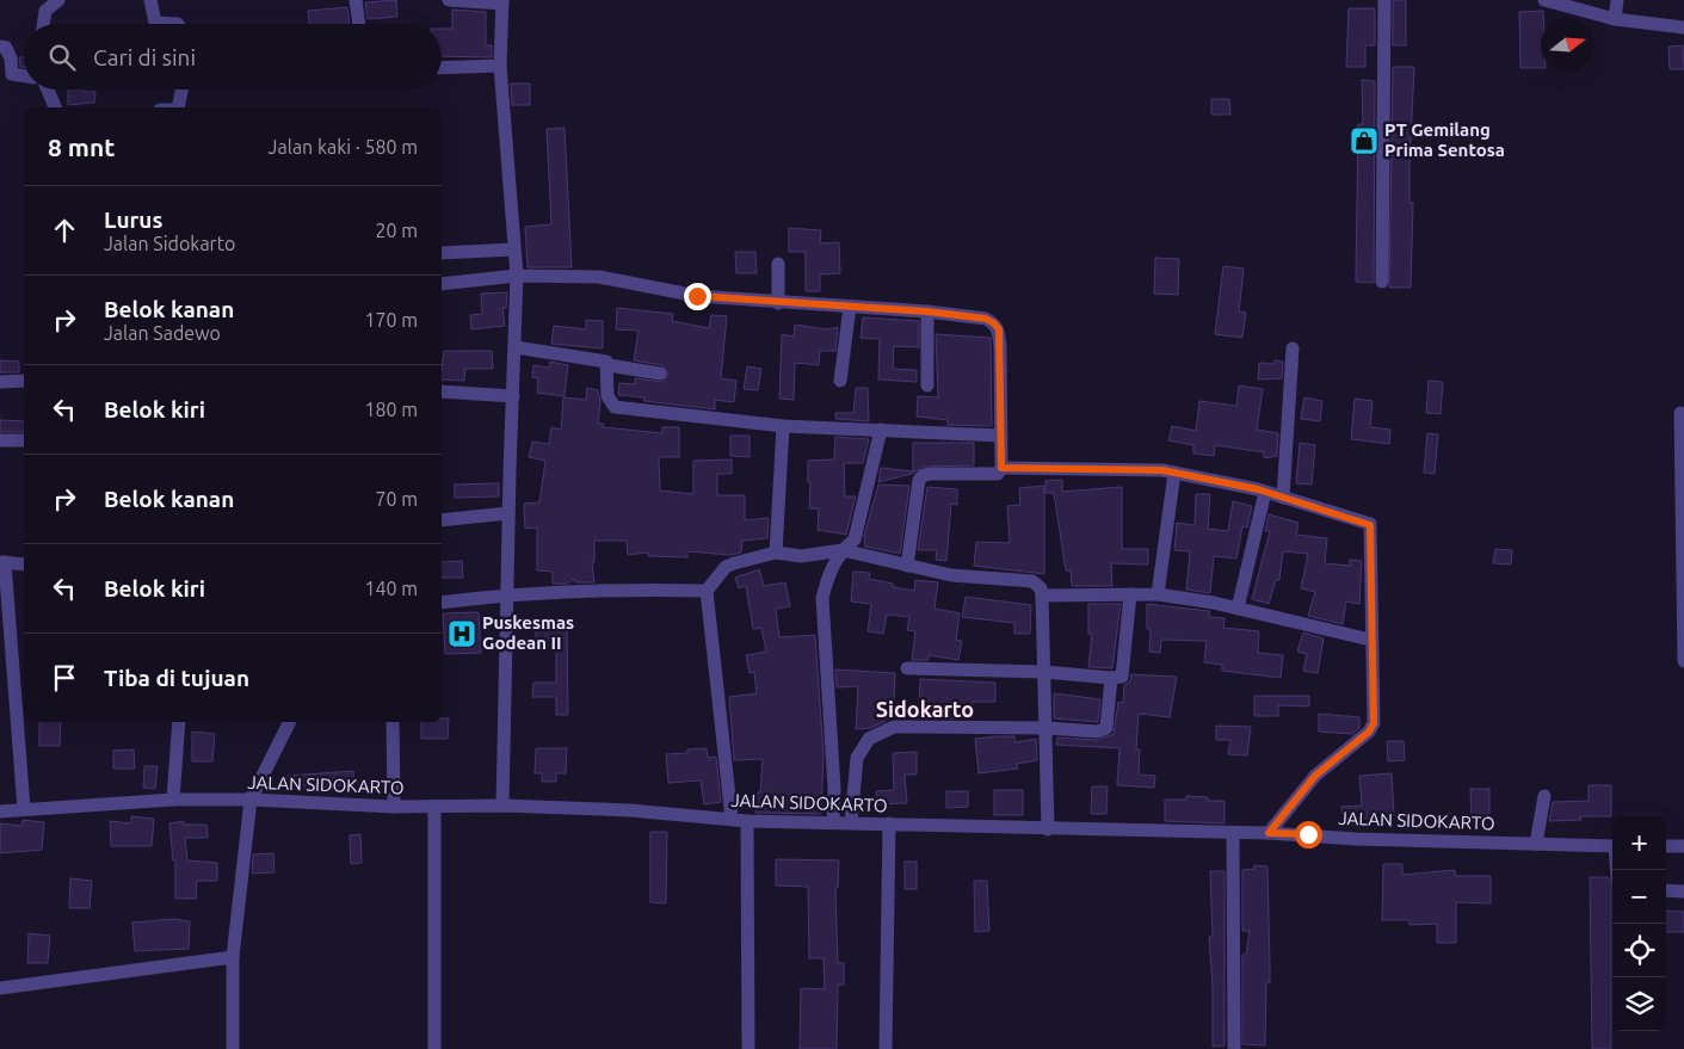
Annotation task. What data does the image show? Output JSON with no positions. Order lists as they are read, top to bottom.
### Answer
{
  "streets": {
    "street": ["JALAN SIDOKARTO"]
  },
  "districts": ["Sidokarto"],
  "places": {
    "shop": ["PT Gemilang Prima Sentosa"],
    "hospital": ["Puskesmas Godean II"]
  },
  "north": "right",
  "page": {
    "search": "Cari di sini",
    "heading": ["8 mnt", "Jalan kaki · 580 m"],
    "list": [
      ["Lurus", "Jalan Sidokarto", "20 m"],
      ["Belok kanan", "Jalan Sadewo", "170 m"],
      ["Belok kiri", "180 m"],
      ["Belok kanan", "70 m"],
      ["Belok kiri", "140 m"],
      "Tiba di tujuan"
    ],
    "map_buttons": ["+", "−"]
  }
}
